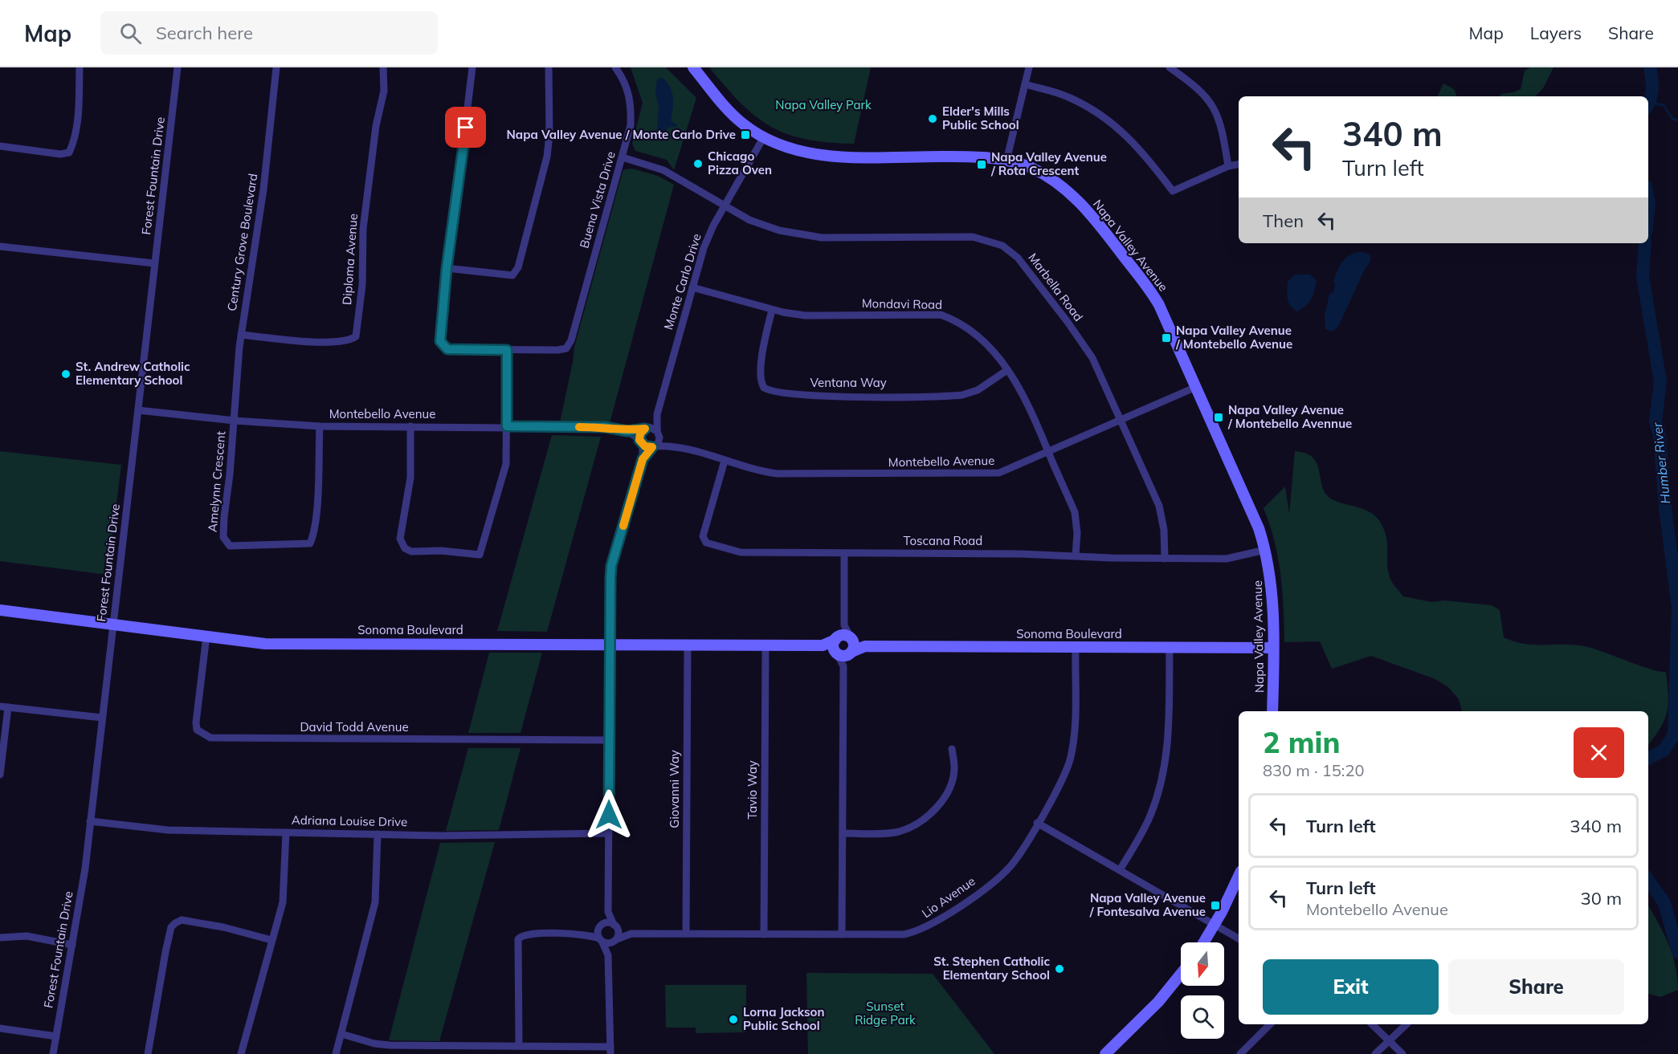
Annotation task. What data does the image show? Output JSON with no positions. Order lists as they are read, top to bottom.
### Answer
{
  "streets": {
    "street": [
      "Forest Fountain Drive",
      "Buena Vista Drive",
      "Century Grove Boulevard",
      "Napa Valley Avenue",
      "Diploma Avenue",
      "Monte Carlo Drive",
      "Marbella Road",
      "Mondavi Road",
      "Ventana Way",
      "Montebello Avenue",
      "Amelynn Crescent",
      "Toscana Road",
      "Sonoma Boulevard",
      "David Todd Avenue",
      "Giovanni Way",
      "Tavio Way",
      "Adriana Louise Drive",
      "Lio Avenue"
    ]
  },
  "crossings": [
    ["Forest Fountain Drive", "Montebello Avenue"],
    ["Forest Fountain Drive", "Sonoma Boulevard"],
    ["Forest Fountain Drive", "Adriana Louise Drive"],
    ["Buena Vista Drive", "Marbella Road"],
    ["Century Grove Boulevard", "Diploma Avenue"],
    ["Century Grove Boulevard", "Montebello Avenue"],
    ["Century Grove Boulevard", "Amelynn Crescent"],
    ["Napa Valley Avenue", "Monte Carlo Drive"],
    ["Napa Valley Avenue", "Montebello Avenue"],
    ["Napa Valley Avenue", "Toscana Road"],
    ["Napa Valley Avenue", "Sonoma Boulevard"],
    ["Monte Carlo Drive", "Marbella Road"],
    ["Monte Carlo Drive", "Mondavi Road"],
    ["Monte Carlo Drive", "Montebello Avenue"],
    ["Marbella Road", "Montebello Avenue"],
    ["Marbella Road", "Toscana Road"],
    ["Mondavi Road", "Ventana Way"],
    ["Mondavi Road", "Montebello Avenue"],
    ["Mondavi Road", "Toscana Road"],
    ["Montebello Avenue", "Amelynn Crescent"],
    ["Montebello Avenue", "Toscana Road"],
    ["Sonoma Boulevard", "David Todd Avenue"],
    ["Sonoma Boulevard", "Giovanni Way"],
    ["Sonoma Boulevard", "Tavio Way"],
    ["Sonoma Boulevard", "Lio Avenue"],
    ["Giovanni Way", "Lio Avenue"],
    ["Tavio Way", "Lio Avenue"]
  ],
  "water": ["Humber River"],
  "parks": ["Napa Valley Park", "Sunset Ridge Park"],
  "places": {
    "other": [
      "Elder's Mills Public School",
      "Chicago Pizza Oven",
      "St. Andrew Catholic Elementary School",
      "St. Stephen Catholic Elementary School",
      "Lorna Jackson Public School"
    ],
    "transit": [
      "Napa Valley Avenue / Monte Carlo Drive",
      "Napa Valley Avenue / Rota Crescent",
      "Napa Valley Avenue / Montebello Avenue",
      "Napa Valley Avenue / Montebello Avennue",
      "Napa Valley Avenue / Fontesalva Avenue"
    ]
  },
  "north": "bottom",
  "page": {
    "header": "Map",
    "search": "Search here",
    "nav": ["Map", "Layers", "Share"],
    "turn": ["340 m", "Turn left"],
    "then": "Then",
    "heading": ["2 min", "830 m · 15:20"],
    "list": [
      {
        "name": "Turn left",
        "value": "340 m"
      },
      {
        "name": "Turn left",
        "note": "Montebello Avenue",
        "value": "30 m"
      }
    ],
    "buttons": ["Exit", "Share"]
  }
}
